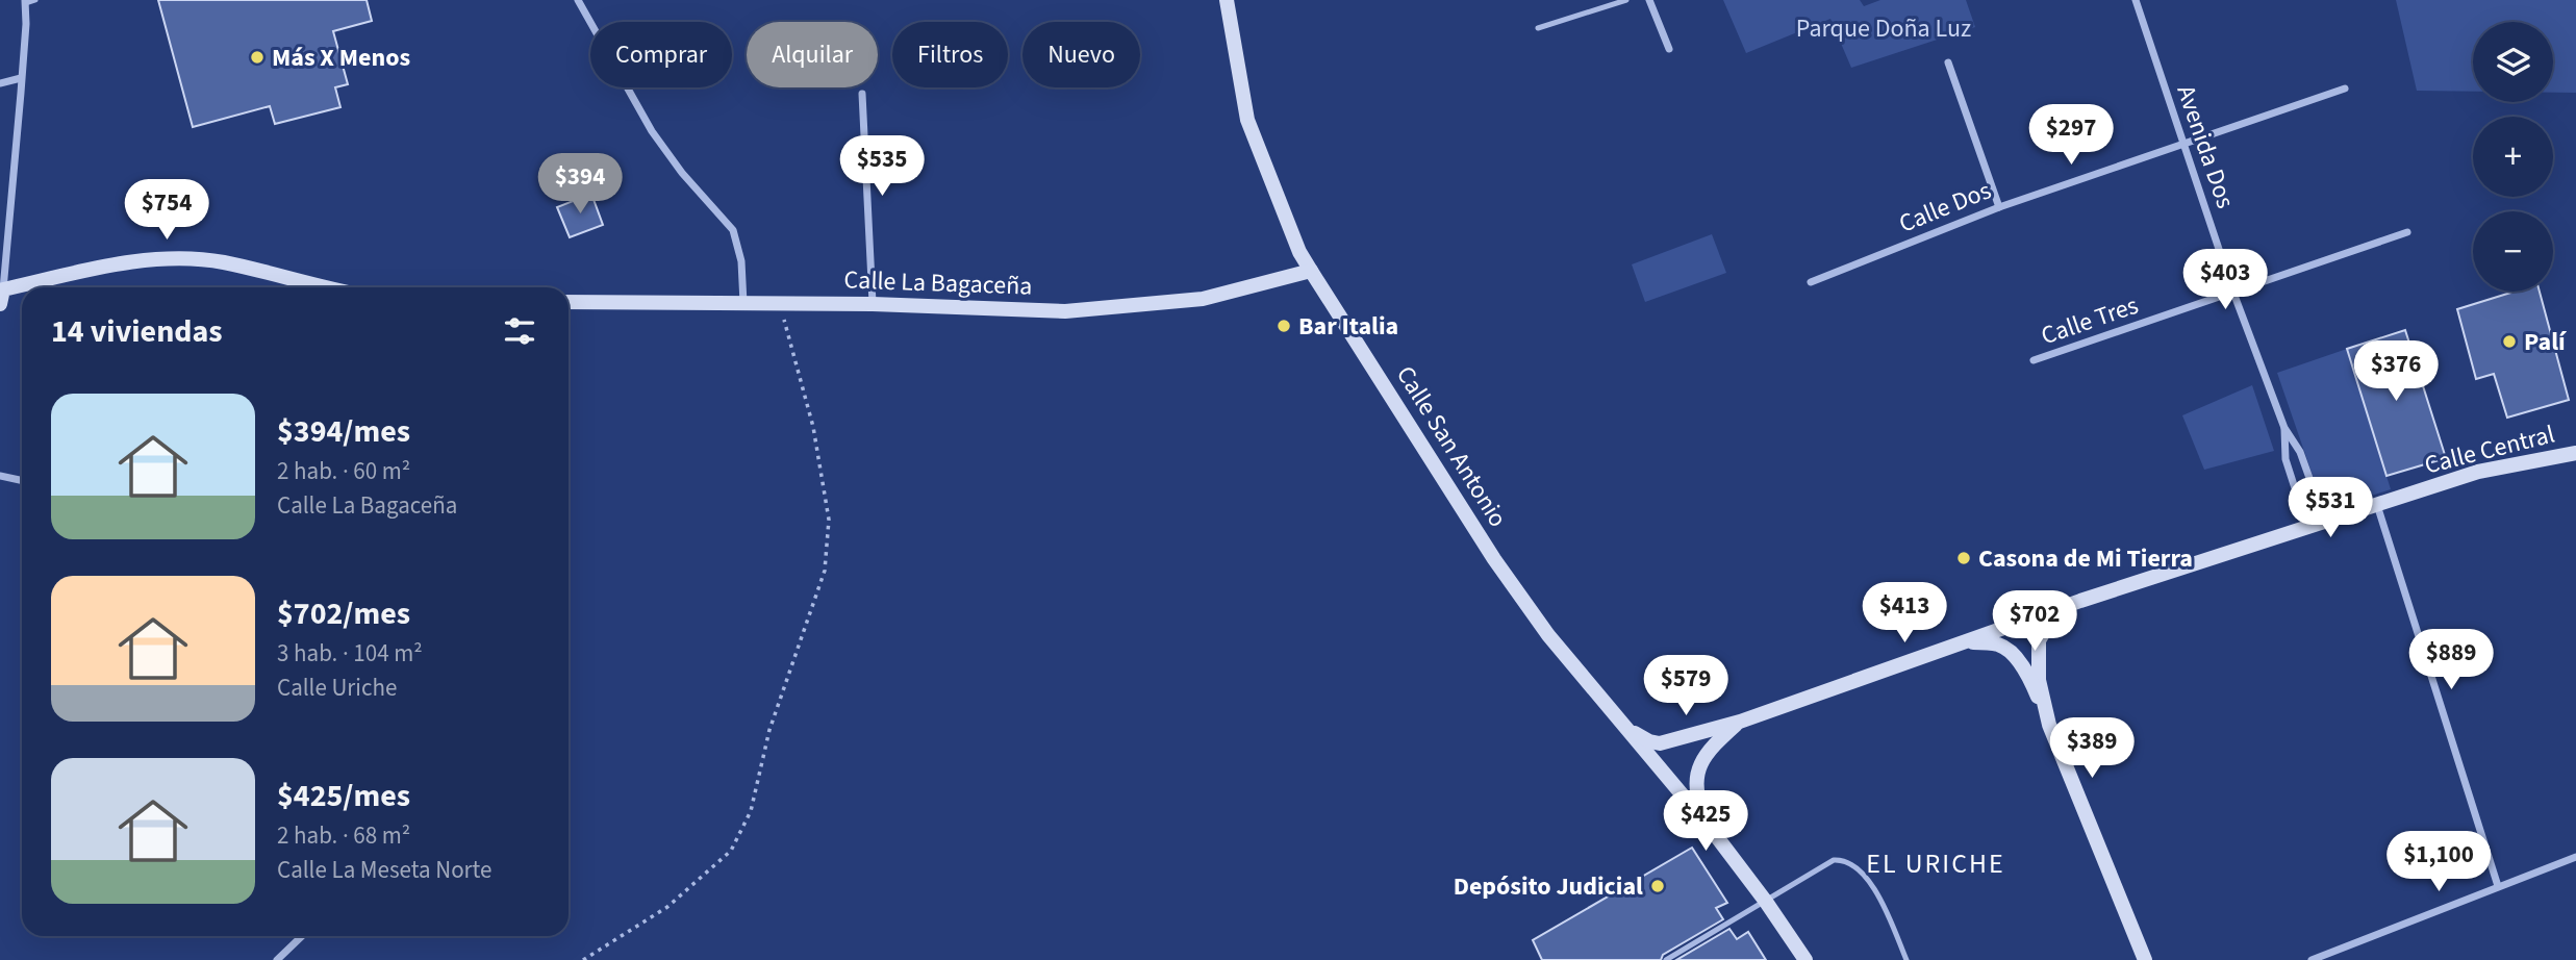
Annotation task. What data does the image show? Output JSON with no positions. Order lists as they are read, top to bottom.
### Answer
{
  "streets": {
    "main road": ["Calle La Bagaceña", "Calle San Antonio", "Calle Central"],
    "street": ["Avenida Dos", "Calle Dos", "Calle Tres"]
  },
  "crossings": [
    ["Avenida Dos", "Calle Dos"],
    ["Avenida Dos", "Calle Tres"],
    ["Avenida Dos", "Calle Central"],
    ["Calle La Bagaceña", "Calle San Antonio"],
    ["Calle San Antonio", "Calle Central"]
  ],
  "districts": ["EL URICHE"],
  "parks": ["Parque Doña Luz"],
  "places": [
    "Más X Menos",
    "Bar Italia",
    "Palí",
    "Casona de Mi Tierra",
    "Depósito Judicial"
  ],
  "page": {
    "map_buttons": ["+", "−"],
    "chip": [
      "Comprar",
      "Alquilar",
      "Filtros",
      "Nuevo"
    ],
    "price": [
      "$297",
      "$535",
      "$394",
      "$754",
      "$403",
      "$376",
      "$531",
      "$413",
      "$702",
      "$889",
      "$579",
      "$389",
      "$425",
      "$1,100"
    ],
    "heading": "14 viviendas",
    "list": [
      {
        "name": "$394/mes",
        "note": "2 hab. · 60 m² · Calle La Bagaceña"
      },
      {
        "name": "$702/mes",
        "note": "3 hab. · 104 m² · Calle Uriche"
      },
      {
        "name": "$425/mes",
        "note": "2 hab. · 68 m² · Calle La Meseta Norte"
      }
    ]
  }
}
